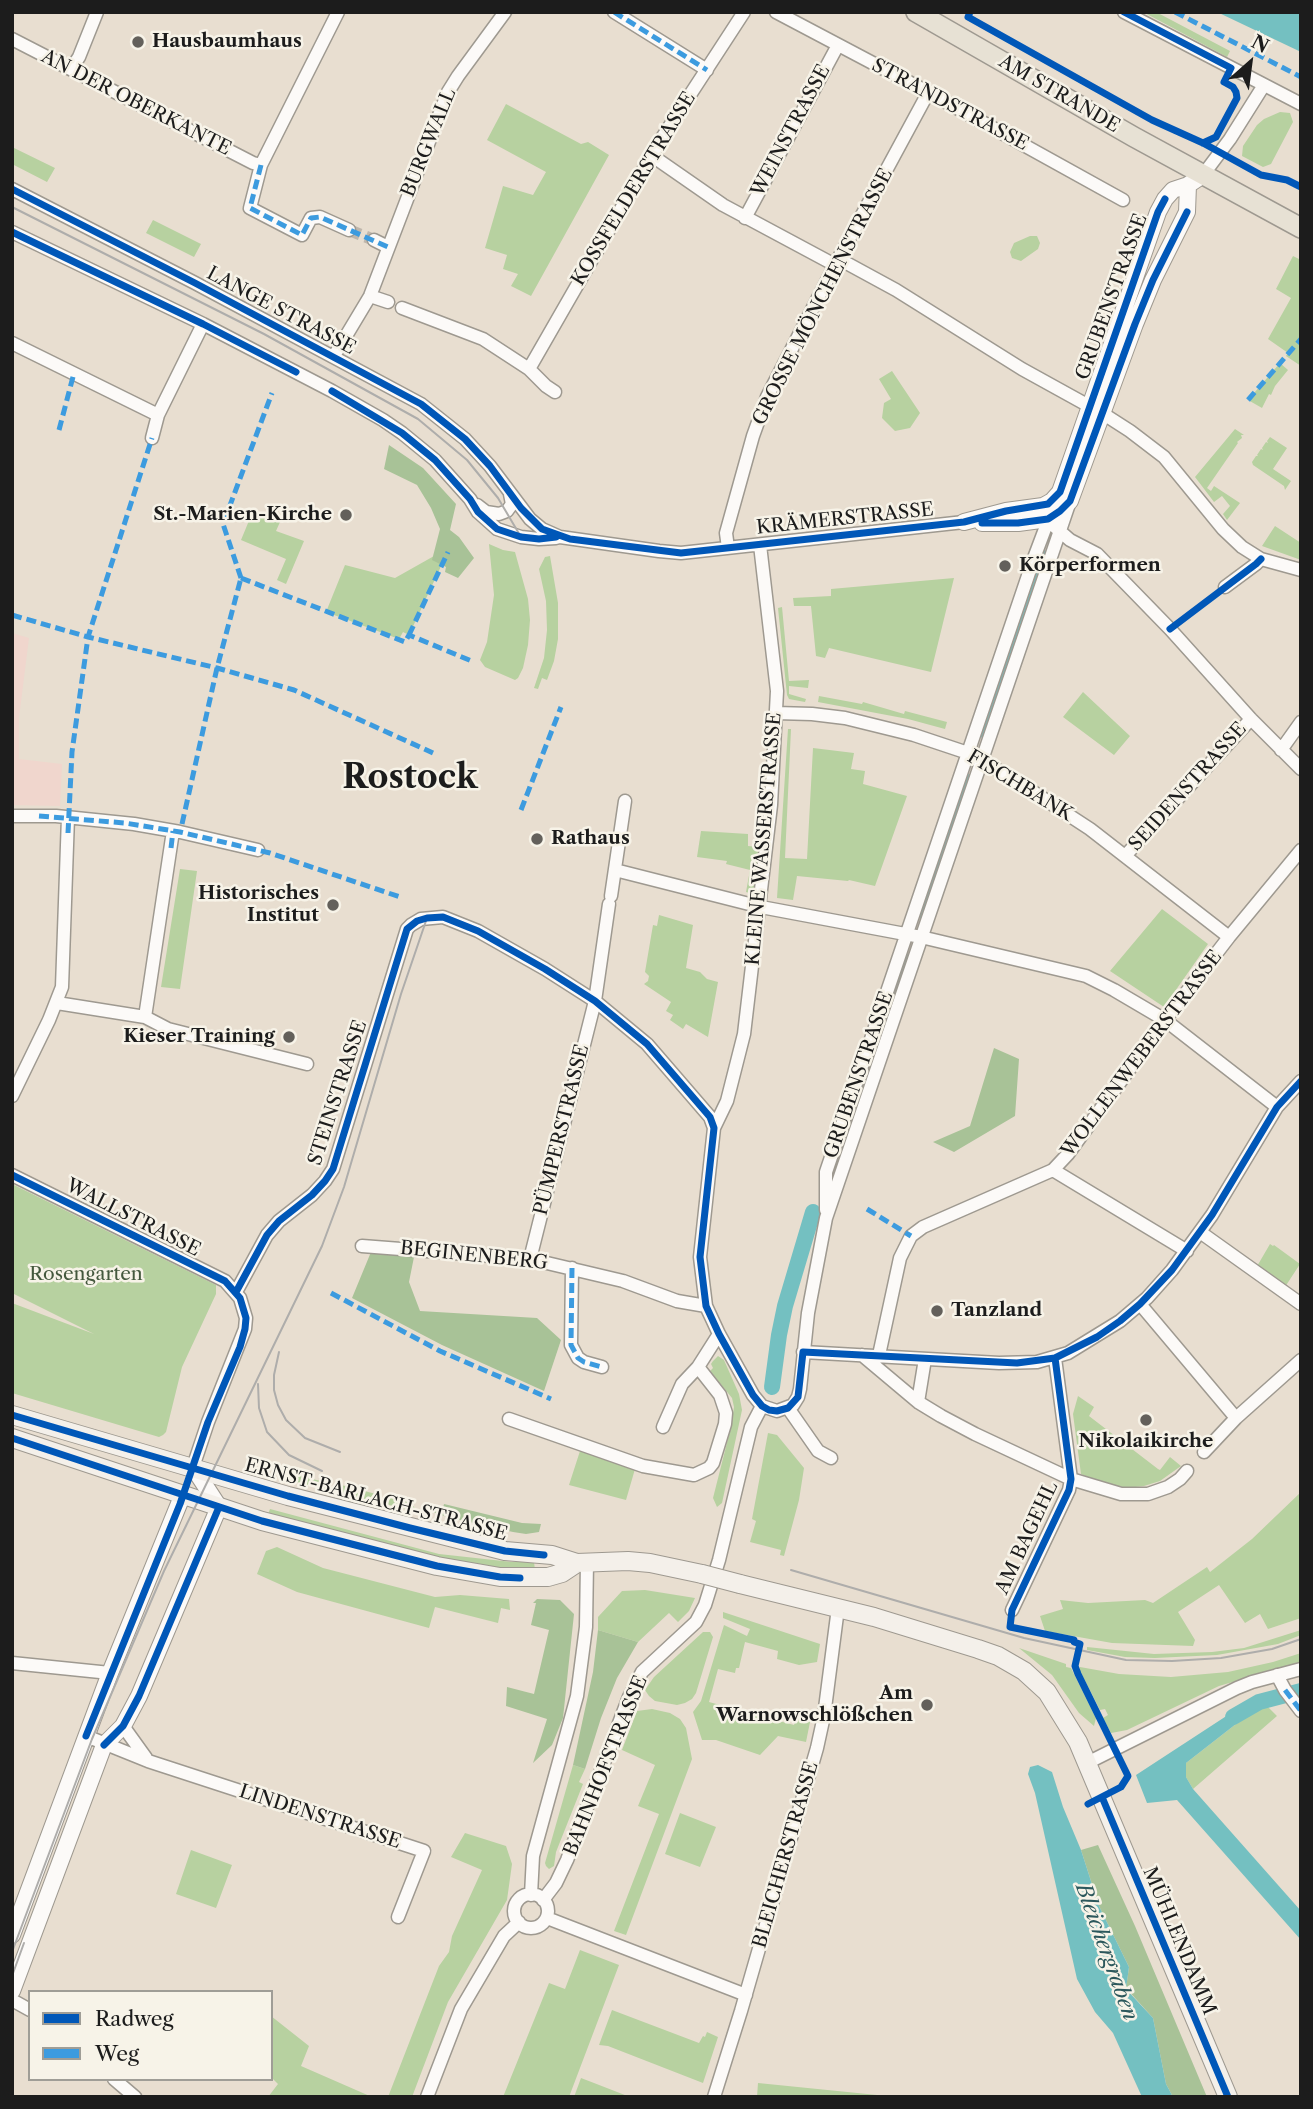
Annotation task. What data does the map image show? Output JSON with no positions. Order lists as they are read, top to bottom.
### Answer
{
  "streets": {
    "main road": ["AM STRANDE", "ERNST-BARLACH-STRASSE", "MÜHLENDAMM"],
    "street": [
      "AN DER OBERKANTE",
      "STRANDSTRASSE",
      "WEINSTRASSE",
      "BURGWALL",
      "KOSSFELDERSTRASSE",
      "GROSSE MÖNCHENSTRASSE",
      "GRUBENSTRASSE",
      "LANGE STRASSE",
      "KRÄMERSTRASSE",
      "FISCHBANK",
      "SEIDENSTRASSE",
      "KLEINE WASSERSTRASSE",
      "WOLLENWEBERSTRASSE",
      "STEINSTRASSE",
      "PÜMPERSTRASSE",
      "WALLSTRASSE",
      "BEGINENBERG",
      "AM BAGEHL",
      "BAHNHOFSTRASSE",
      "LINDENSTRASSE",
      "BLEICHERSTRASSE"
    ]
  },
  "crossings": [
    ["AM STRANDE", "GRUBENSTRASSE"],
    ["STRANDSTRASSE", "WEINSTRASSE"],
    ["STRANDSTRASSE", "GROSSE MÖNCHENSTRASSE"],
    ["BURGWALL", "LANGE STRASSE"],
    ["GROSSE MÖNCHENSTRASSE", "KRÄMERSTRASSE"],
    ["GRUBENSTRASSE", "KRÄMERSTRASSE"],
    ["GRUBENSTRASSE", "FISCHBANK"],
    ["LANGE STRASSE", "KRÄMERSTRASSE"],
    ["KRÄMERSTRASSE", "KLEINE WASSERSTRASSE"],
    ["FISCHBANK", "SEIDENSTRASSE"],
    ["FISCHBANK", "KLEINE WASSERSTRASSE"],
    ["FISCHBANK", "WOLLENWEBERSTRASSE"],
    ["KLEINE WASSERSTRASSE", "BEGINENBERG"],
    ["KLEINE WASSERSTRASSE", "BAHNHOFSTRASSE"],
    ["STEINSTRASSE", "PÜMPERSTRASSE"],
    ["STEINSTRASSE", "WALLSTRASSE"],
    ["PÜMPERSTRASSE", "BEGINENBERG"],
    ["ERNST-BARLACH-STRASSE", "BAHNHOFSTRASSE"],
    ["ERNST-BARLACH-STRASSE", "BLEICHERSTRASSE"],
    ["ERNST-BARLACH-STRASSE", "MÜHLENDAMM"]
  ],
  "districts": ["Rostock"],
  "water": ["Bleichergraben"],
  "parks": ["Rosengarten"],
  "places": [
    "Hausbaumhaus",
    "St.-Marien-Kirche",
    "Körperformen",
    "Rathaus",
    "Historisches Institut",
    "Kieser Training",
    "Tanzland",
    "Nikolaikirche",
    "Am Warnowschlößchen"
  ],
  "legend": ["Radweg", "Weg"],
  "north": "top right"
}
